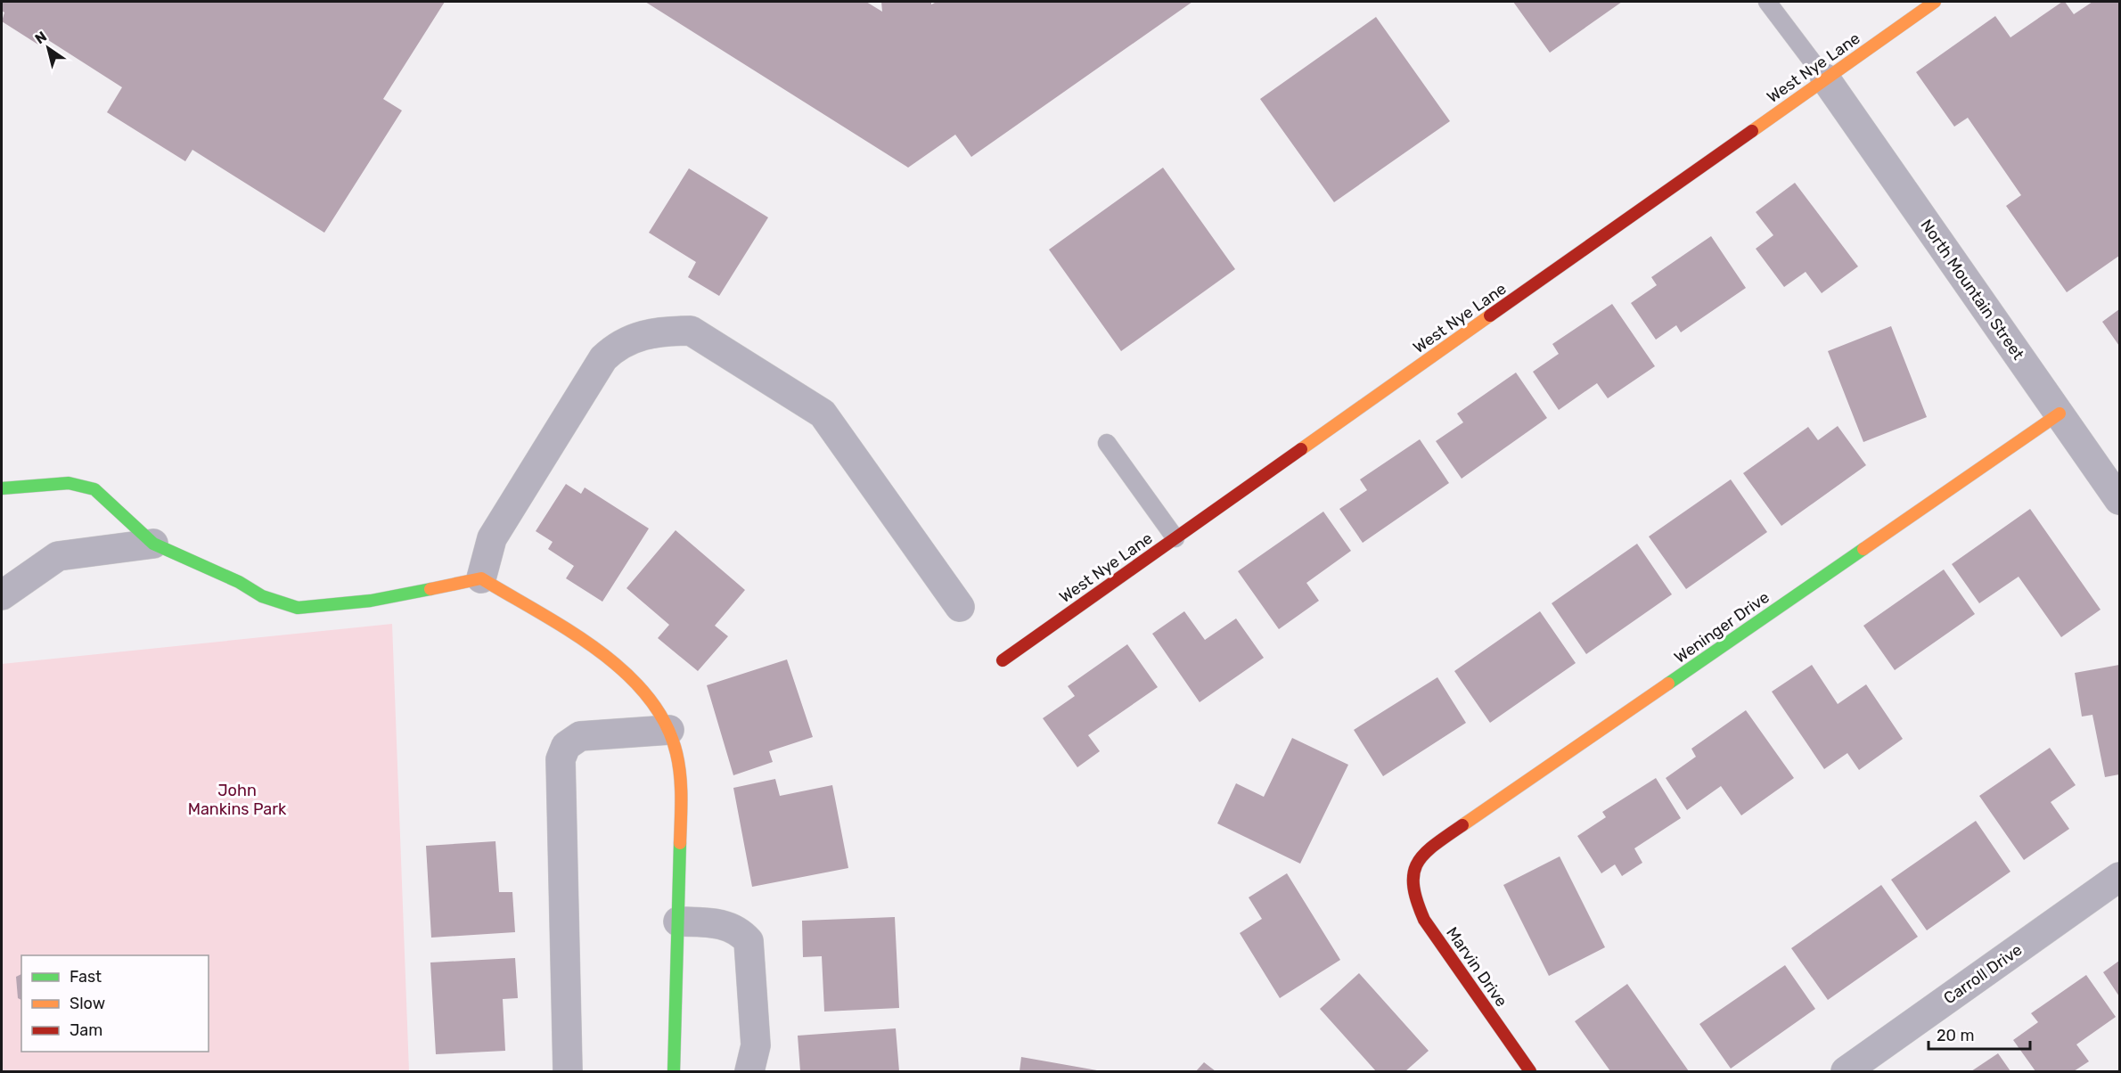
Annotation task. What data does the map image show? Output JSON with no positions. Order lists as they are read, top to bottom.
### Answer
{
  "streets": {
    "street": [
      "West Nye Lane",
      "North Mountain Street",
      "Weninger Drive",
      "Marvin Drive",
      "Carroll Drive"
    ]
  },
  "crossings": [
    ["West Nye Lane", "North Mountain Street"],
    ["North Mountain Street", "Weninger Drive"],
    ["Weninger Drive", "Marvin Drive"]
  ],
  "parks": ["John Mankins Park"],
  "legend": ["Fast", "Slow", "Jam"],
  "scale_bar": "20 m",
  "north": "top left"
}
